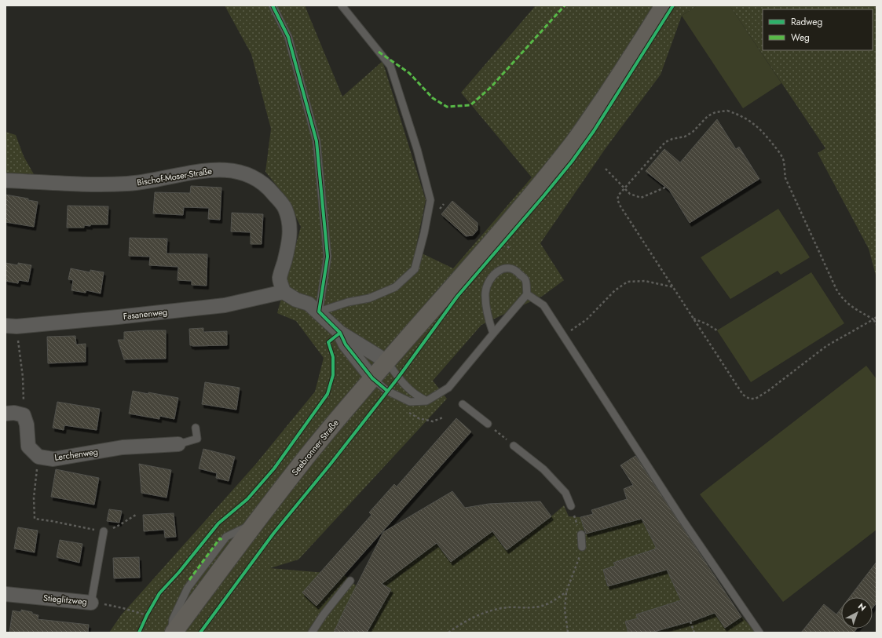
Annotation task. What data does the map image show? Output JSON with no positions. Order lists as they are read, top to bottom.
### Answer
{
  "streets": {
    "street": [
      "Bischof-Moser-Straße",
      "Fasanenweg",
      "Seebronner Straße",
      "Lerchenweg",
      "Stieglitzweg"
    ]
  },
  "crossings": [
    ["Bischof-Moser-Straße", "Fasanenweg"]
  ],
  "legend": ["Radweg", "Weg"],
  "north": "top right"
}
